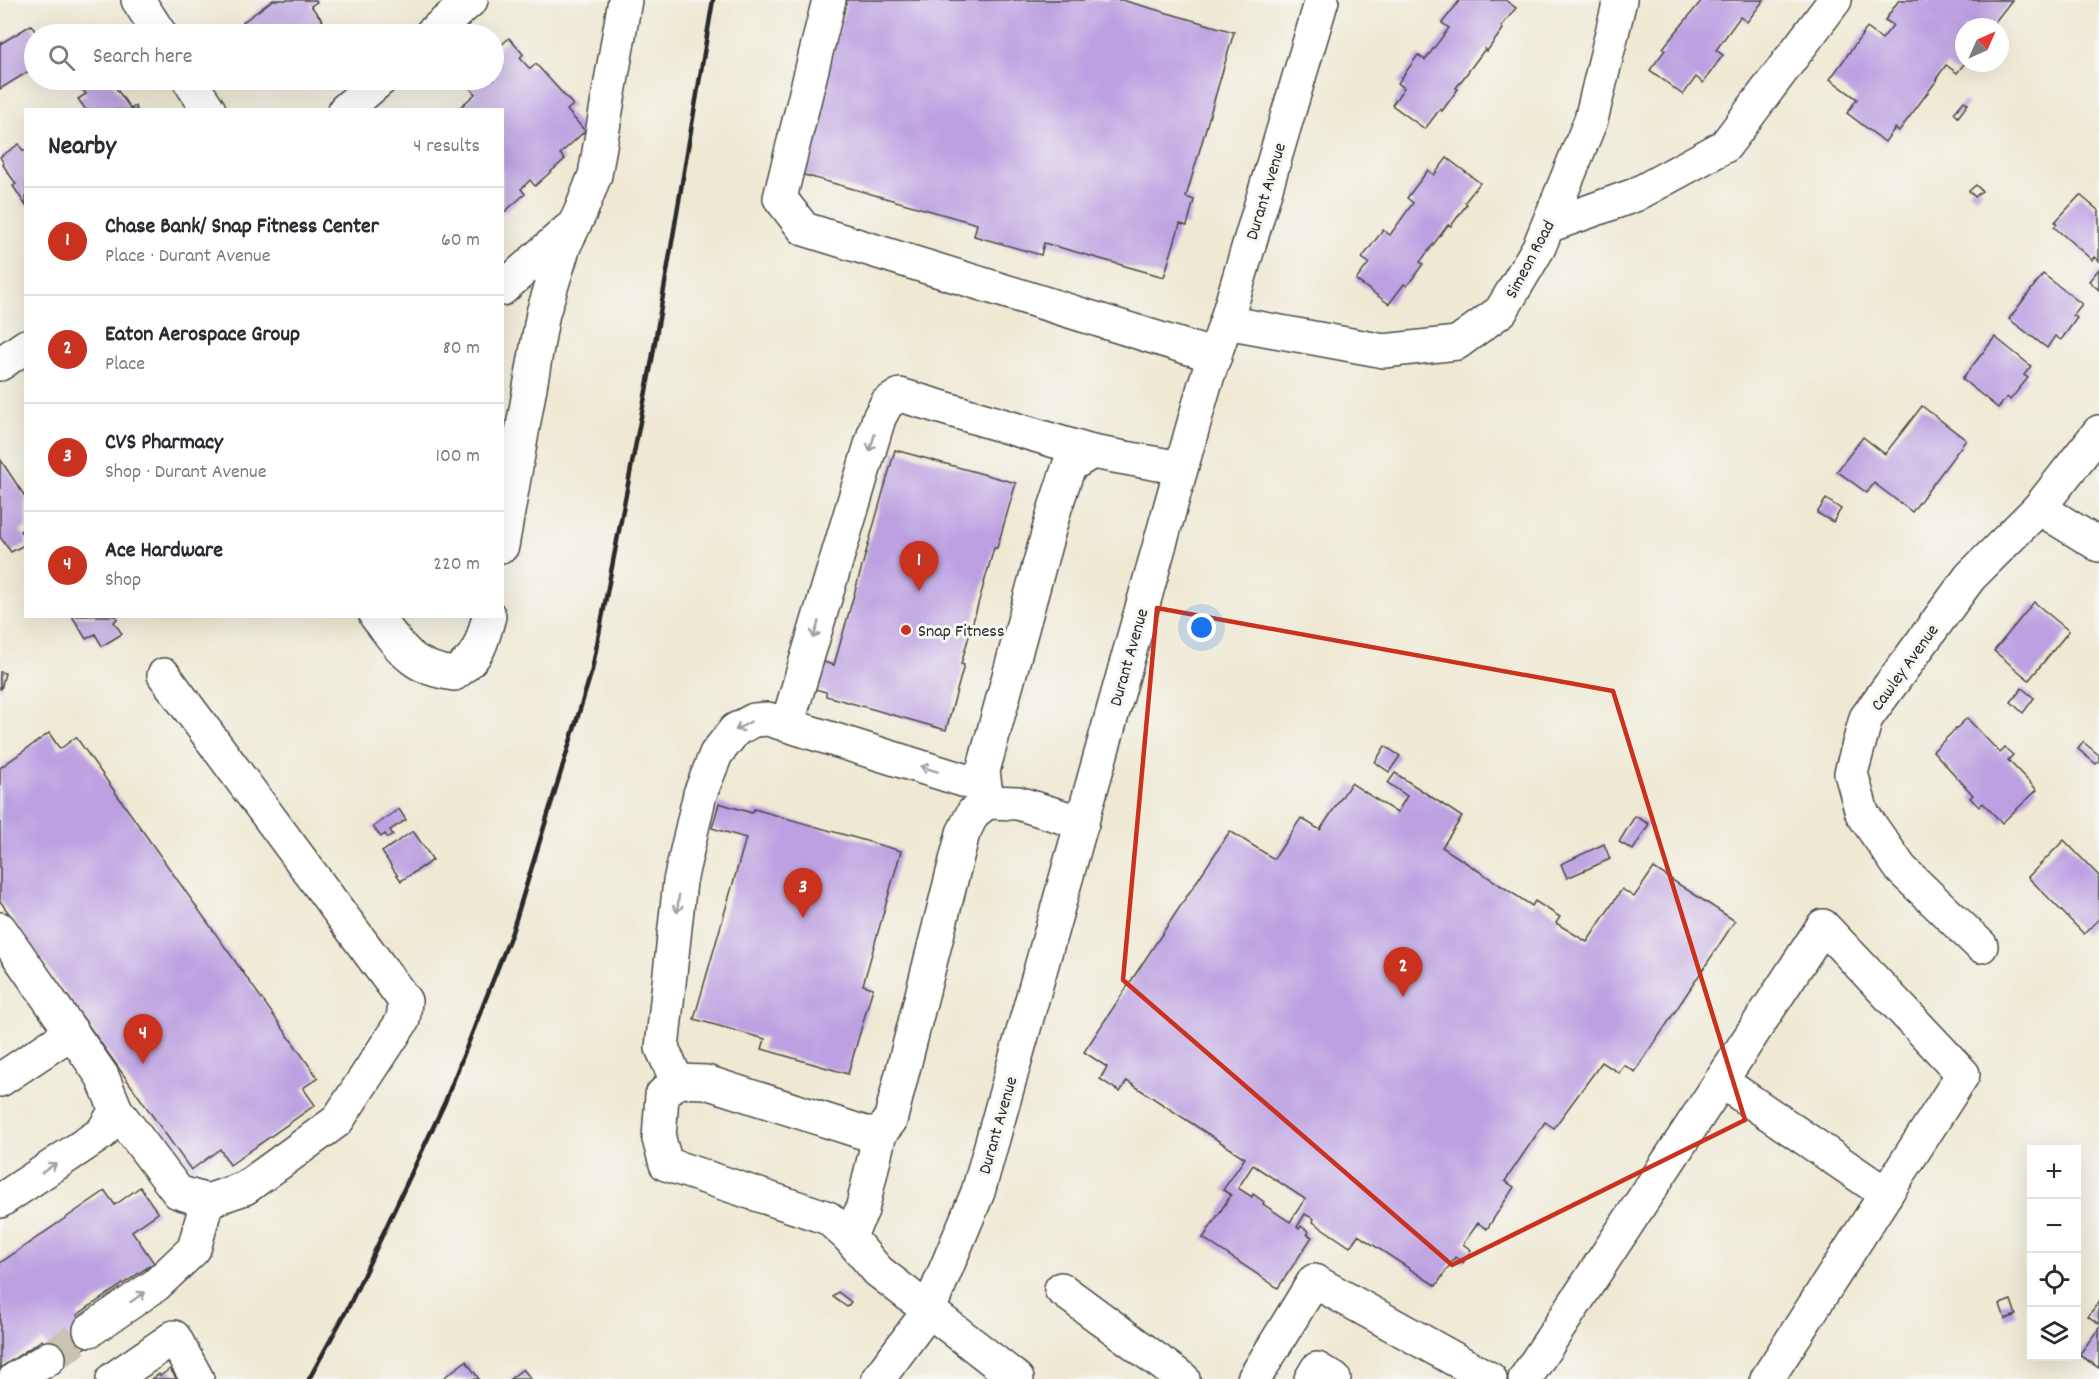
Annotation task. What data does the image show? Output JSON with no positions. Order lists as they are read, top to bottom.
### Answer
{
  "streets": {
    "street": ["Durant Avenue", "Simeon Road", "Cawley Avenue"]
  },
  "crossings": [
    ["Durant Avenue", "Simeon Road"]
  ],
  "places": ["Snap Fitness"],
  "north": "top right",
  "page": {
    "search": "Search here",
    "heading": ["Nearby", "4 results"],
    "list": [
      {
        "mark": "1",
        "name": "Chase Bank/ Snap Fitness Center",
        "note": "Place · Durant Avenue",
        "value": "60 m"
      },
      {
        "mark": "2",
        "name": "Eaton Aerospace Group",
        "note": "Place",
        "value": "80 m"
      },
      {
        "mark": "3",
        "name": "CVS Pharmacy",
        "note": "Shop · Durant Avenue",
        "value": "100 m"
      },
      {
        "mark": "4",
        "name": "Ace Hardware",
        "note": "Shop",
        "value": "220 m"
      }
    ],
    "pins": [
      "1",
      "3",
      "2",
      "4"
    ],
    "map_buttons": ["+", "−"]
  }
}
